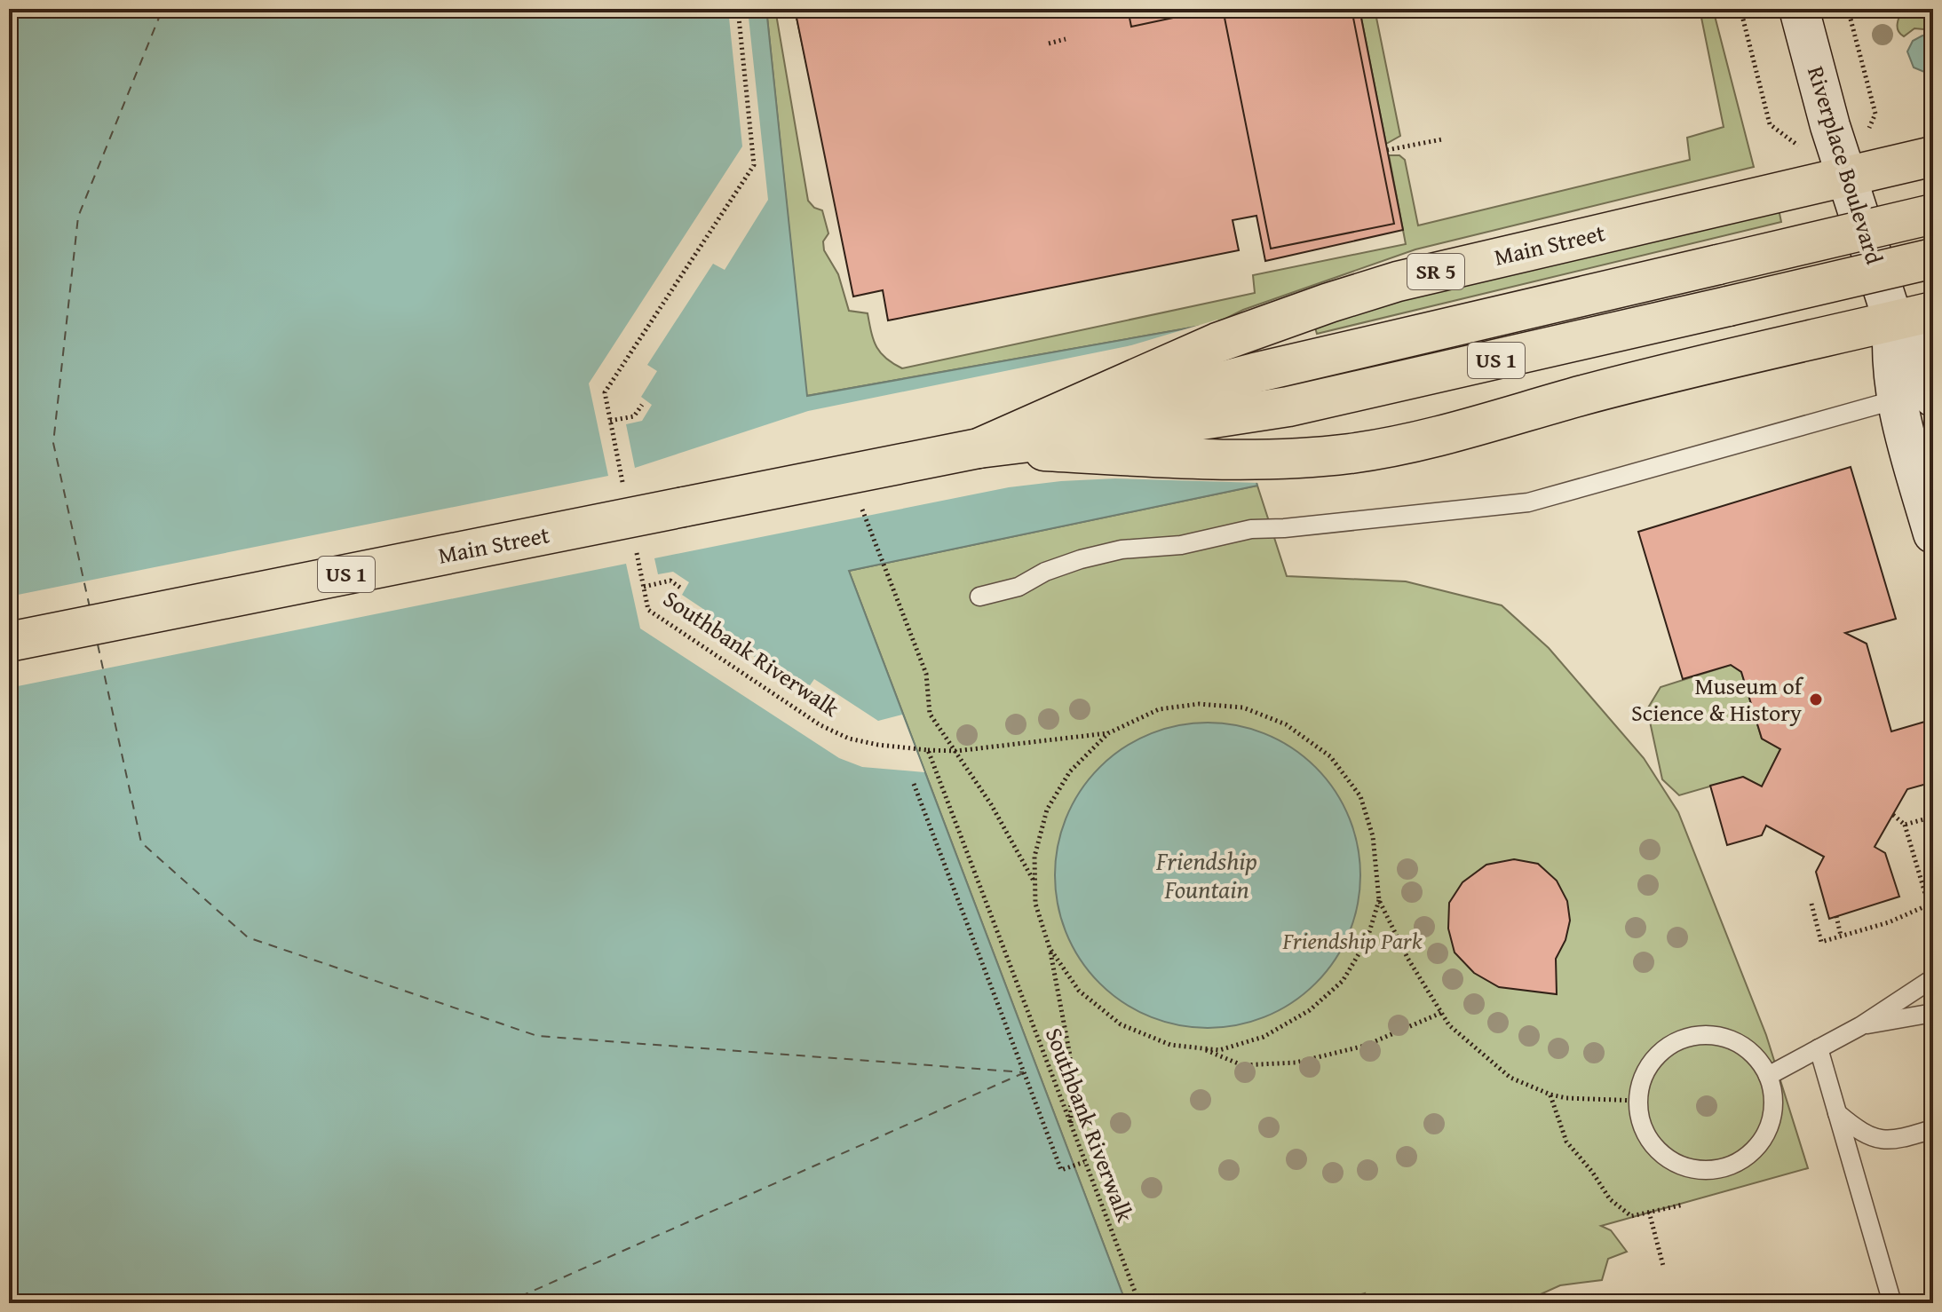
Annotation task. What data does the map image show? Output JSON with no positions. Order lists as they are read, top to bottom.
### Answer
{
  "streets": {
    "main road": [
      "Riverplace Boulevard",
      "Main Street",
      "SR 5",
      "US 1"
    ],
    "path": ["Southbank Riverwalk"]
  },
  "crossings": [
    ["Riverplace Boulevard", "Main Street"],
    ["Main Street", "US 1"]
  ],
  "water": ["Friendship Fountain"],
  "parks": ["Friendship Park"],
  "places": ["Museum of Science & History"]
}
